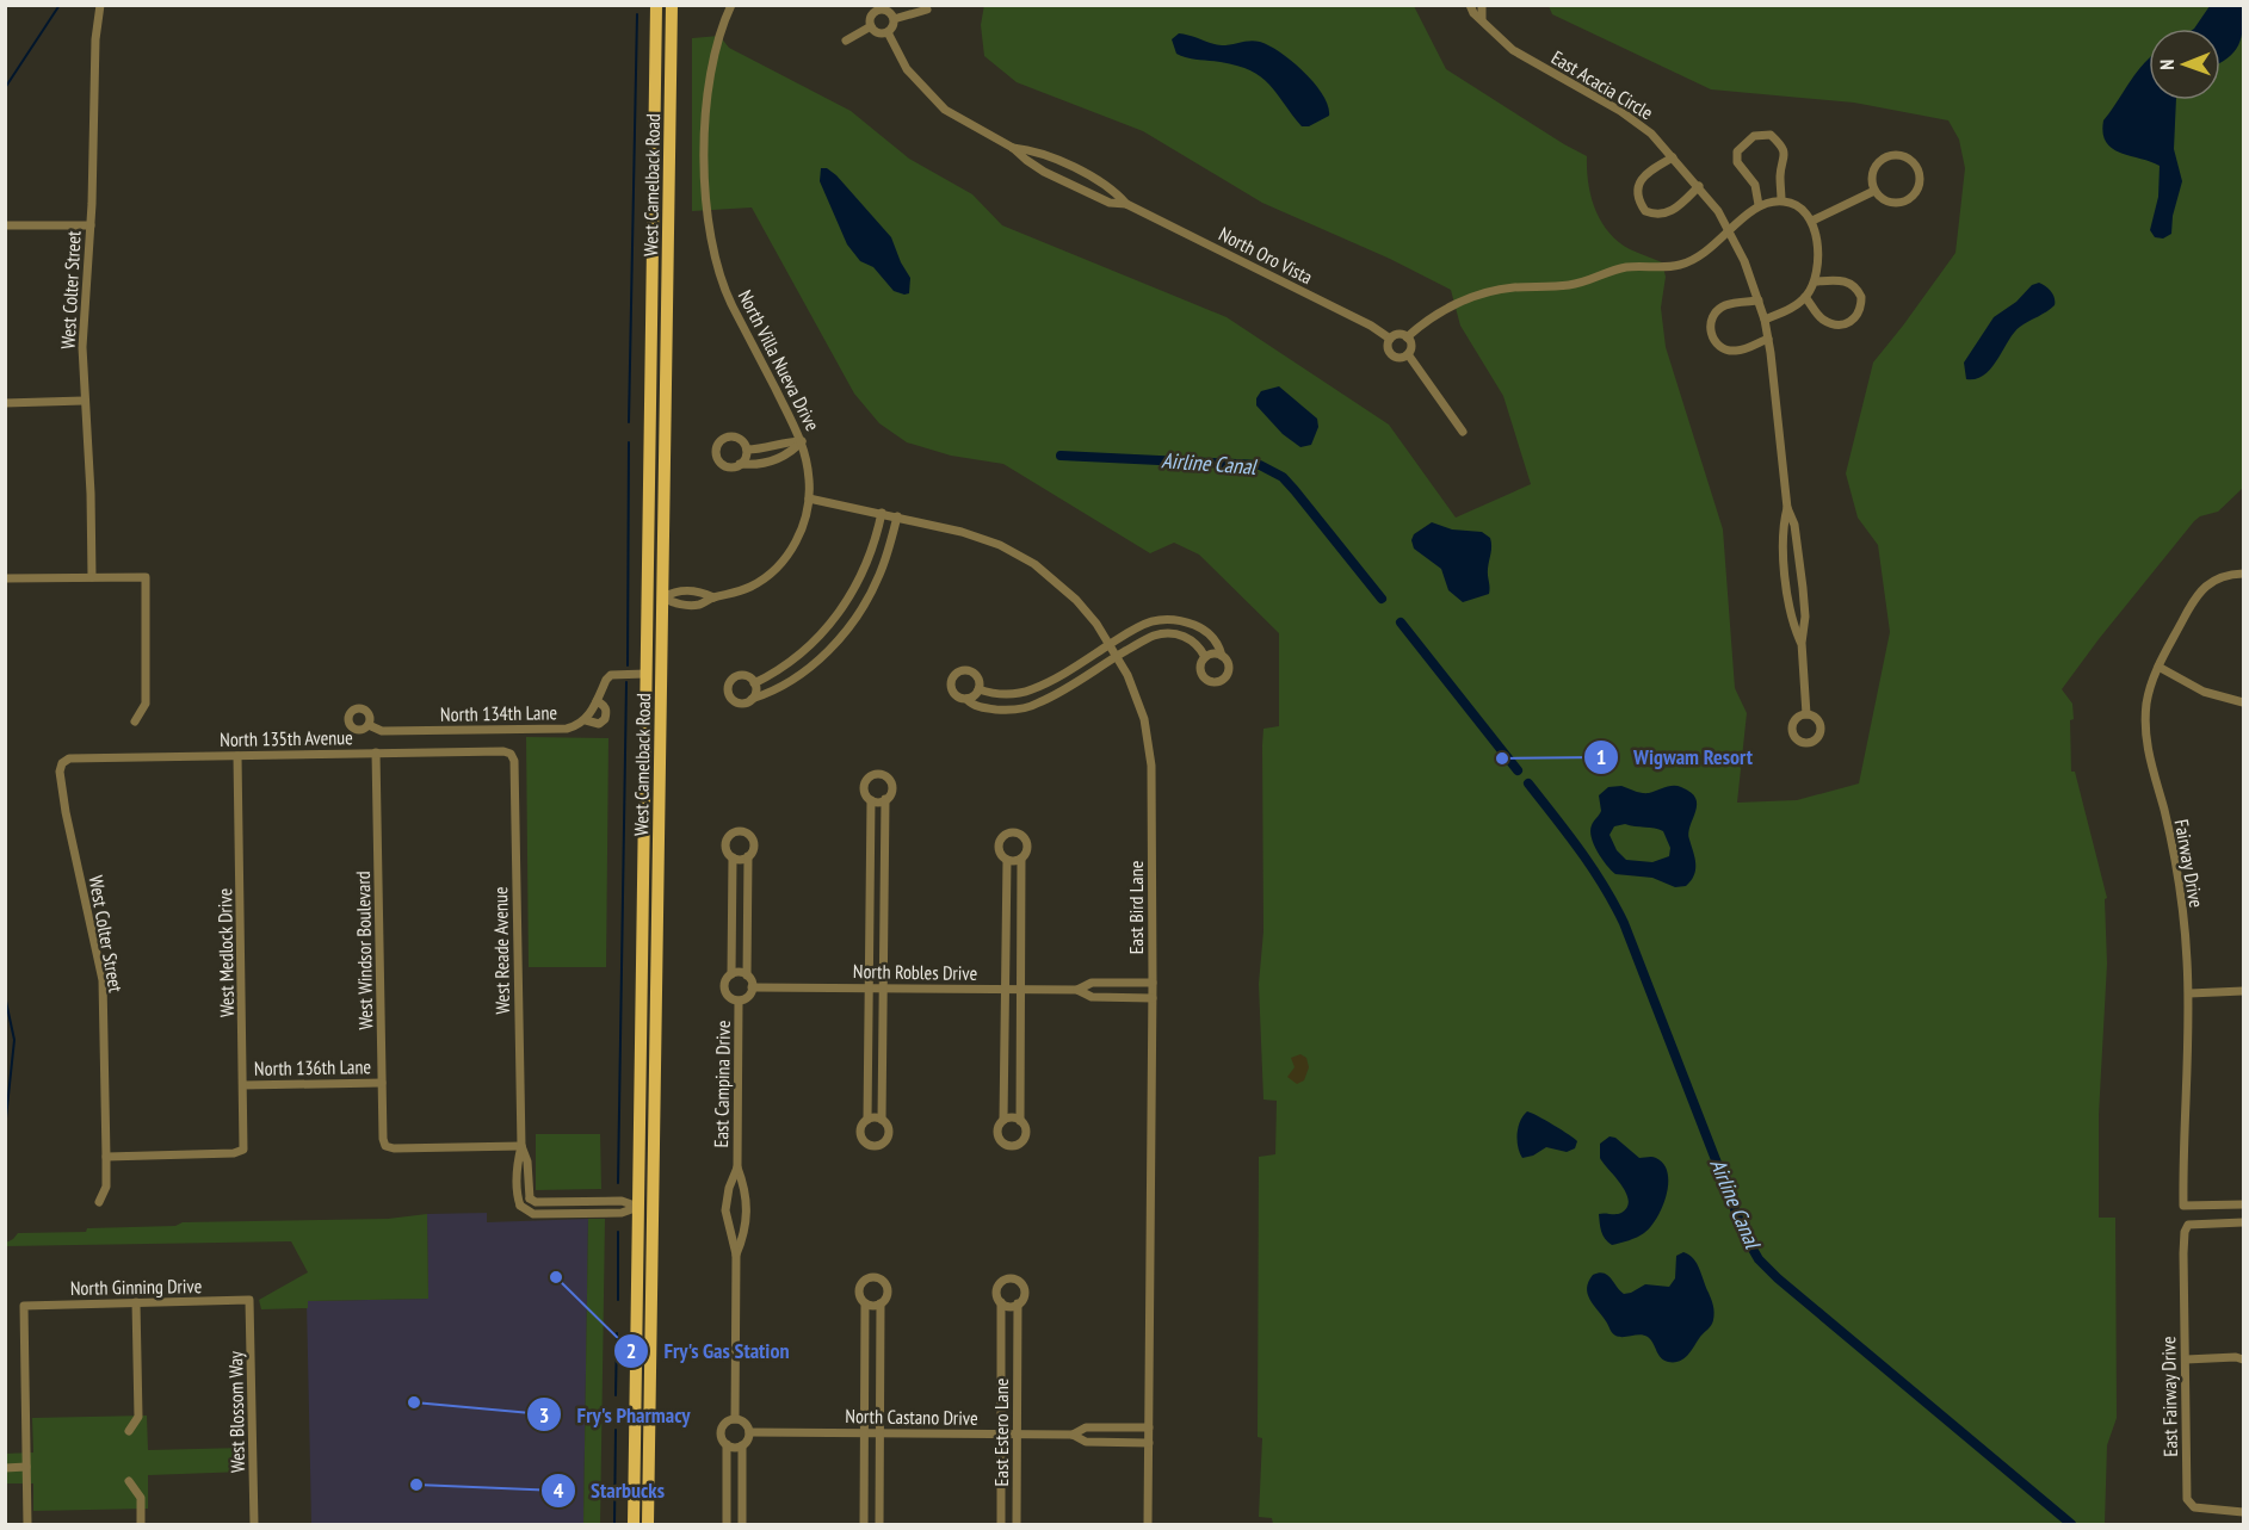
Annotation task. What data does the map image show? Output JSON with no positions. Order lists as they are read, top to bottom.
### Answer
{
  "streets": {
    "main road": ["West Camelback Road"],
    "street": [
      "East Acacia Circle",
      "North Oro Vista",
      "West Colter Street",
      "North Villa Nueva Drive",
      "North 134th Lane",
      "North 135th Avenue",
      "Fairway Drive",
      "East Bird Lane",
      "West Windsor Boulevard",
      "West Reade Avenue",
      "West Medlock Drive",
      "North Robles Drive",
      "North 136th Lane",
      "East Campina Drive",
      "North Ginning Drive",
      "East Fairway Drive",
      "West Blossom Way",
      "North Castano Drive",
      "East Estero Lane"
    ]
  },
  "crossings": [
    ["West Camelback Road", "North Villa Nueva Drive"],
    ["West Camelback Road", "North 134th Lane"],
    ["West Colter Street", "North 135th Avenue"],
    ["West Colter Street", "West Medlock Drive"],
    ["North Villa Nueva Drive", "East Bird Lane"],
    ["North 135th Avenue", "West Windsor Boulevard"],
    ["North 135th Avenue", "West Reade Avenue"],
    ["North 135th Avenue", "West Medlock Drive"],
    ["East Bird Lane", "North Robles Drive"],
    ["East Bird Lane", "North Castano Drive"],
    ["West Windsor Boulevard", "West Reade Avenue"],
    ["West Windsor Boulevard", "North 136th Lane"],
    ["West Medlock Drive", "North 136th Lane"],
    ["North Robles Drive", "East Campina Drive"],
    ["East Campina Drive", "North Castano Drive"],
    ["North Ginning Drive", "West Blossom Way"],
    ["North Castano Drive", "East Estero Lane"]
  ],
  "water": ["Airline Canal"],
  "places": [
    "Wigwam Resort",
    "Fry's Gas Station",
    "Fry's Pharmacy",
    "Starbucks"
  ],
  "north": "left"
}
